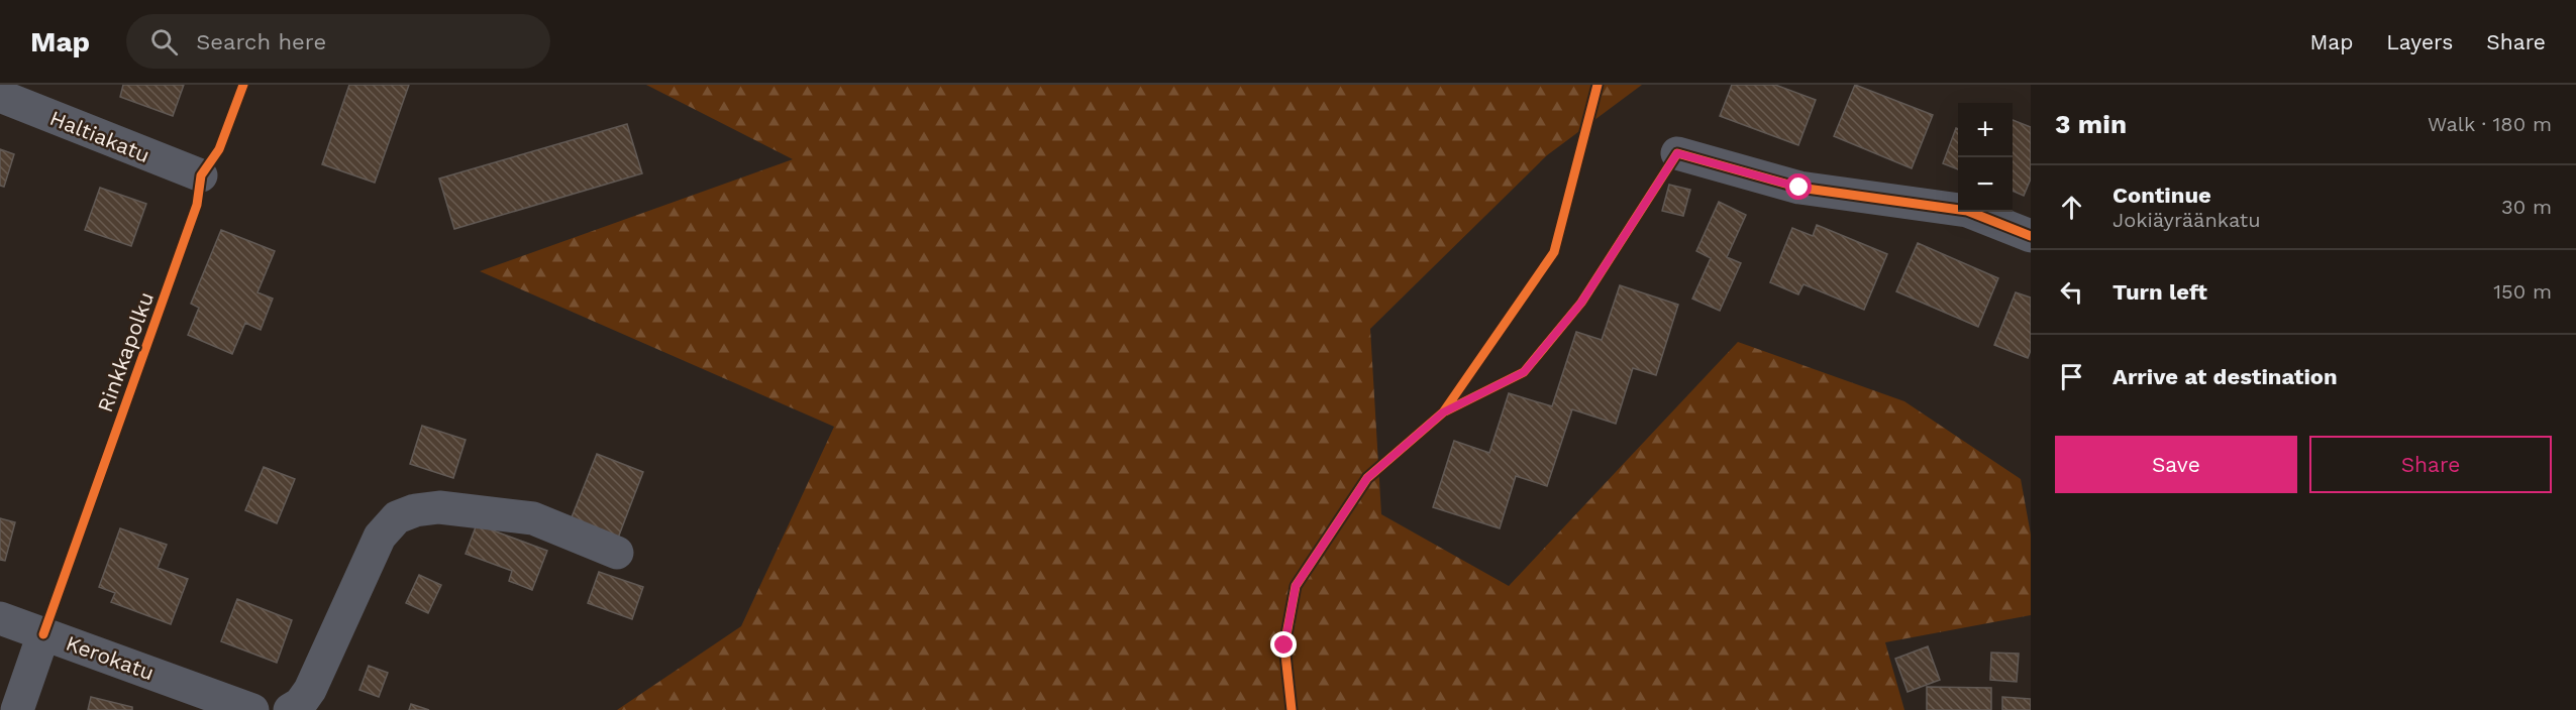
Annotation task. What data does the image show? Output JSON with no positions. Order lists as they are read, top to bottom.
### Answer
{
  "streets": {
    "street": ["Haltiakatu", "Kerokatu"],
    "cycle path": ["Rinkkapolku"]
  },
  "page": {
    "header": "Map",
    "search": "Search here",
    "nav": ["Map", "Layers", "Share"],
    "heading": ["3 min", "Walk · 180 m"],
    "map_buttons": ["+", "−"],
    "list": [
      ["Continue", "Jokiäyräänkatu", "30 m"],
      ["Turn left", "150 m"],
      "Arrive at destination"
    ],
    "buttons": ["Save", "Share"]
  }
}
